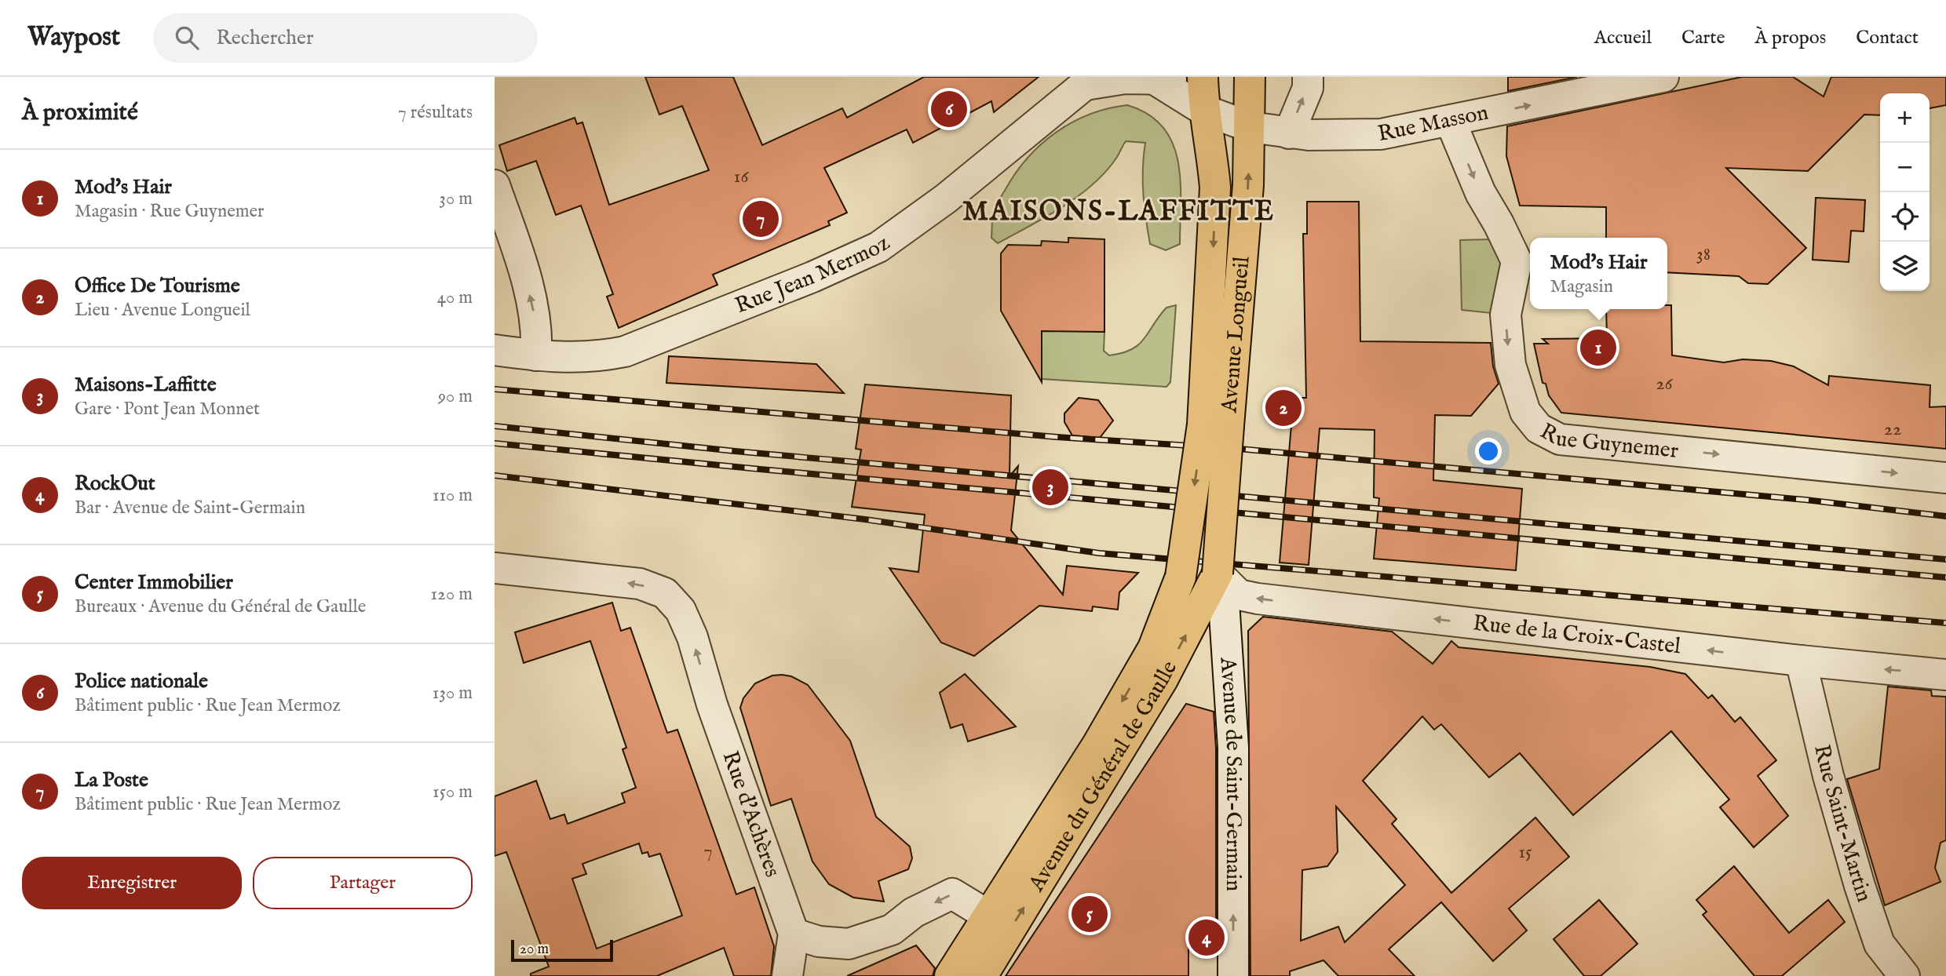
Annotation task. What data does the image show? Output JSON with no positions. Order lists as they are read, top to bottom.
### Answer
{
  "streets": {
    "main road": ["Avenue Longueil", "Avenue du Général de Gaulle"],
    "street": [
      "Rue Masson",
      "Rue Jean Mermoz",
      "Rue Guynemer",
      "Rue de la Croix-Castel",
      "Avenue de Saint-Germain",
      "Rue d'Achères",
      "Rue Saint-Martin"
    ]
  },
  "crossings": [
    ["Rue Masson", "Rue Jean Mermoz"],
    ["Rue Masson", "Avenue Longueil"],
    ["Rue Masson", "Rue Guynemer"],
    ["Avenue Longueil", "Avenue du Général de Gaulle"],
    ["Rue de la Croix-Castel", "Avenue de Saint-Germain"],
    ["Rue de la Croix-Castel", "Avenue du Général de Gaulle"],
    ["Rue de la Croix-Castel", "Rue Saint-Martin"],
    ["Avenue de Saint-Germain", "Avenue du Général de Gaulle"]
  ],
  "one_way": [
    "Rue Masson",
    "Rue Guynemer",
    "Rue de la Croix-Castel",
    "Avenue de Saint-Germain",
    "Rue d'Achères"
  ],
  "districts": ["MAISONS-LAFFITTE"],
  "house_numbers": [
    "16",
    "38",
    "26",
    "22",
    "7",
    "15"
  ],
  "scale_bar": "20 m",
  "page": {
    "header": "Waypost",
    "search": "Rechercher",
    "nav": [
      "Accueil",
      "Carte",
      "À propos",
      "Contact"
    ],
    "heading": ["À proximité", "7 résultats"],
    "pins": [
      "6",
      "7",
      "1",
      "2",
      "3",
      "5",
      "4"
    ],
    "map_buttons": ["+", "−"],
    "list": [
      {
        "mark": "1",
        "name": "Mod's Hair",
        "note": "Magasin · Rue Guynemer",
        "value": "30 m"
      },
      {
        "mark": "2",
        "name": "Office De Tourisme",
        "note": "Lieu · Avenue Longueil",
        "value": "40 m"
      },
      {
        "mark": "3",
        "name": "Maisons-Laffitte",
        "note": "Gare · Pont Jean Monnet",
        "value": "90 m"
      },
      {
        "mark": "4",
        "name": "RockOut",
        "note": "Bar · Avenue de Saint-Germain",
        "value": "110 m"
      },
      {
        "mark": "5",
        "name": "Center Immobilier",
        "note": "Bureaux · Avenue du Général de Gaulle",
        "value": "120 m"
      },
      {
        "mark": "6",
        "name": "Police nationale",
        "note": "Bâtiment public · Rue Jean Mermoz",
        "value": "130 m"
      },
      {
        "mark": "7",
        "name": "La Poste",
        "note": "Bâtiment public · Rue Jean Mermoz",
        "value": "150 m"
      }
    ],
    "popup": ["Mod's Hair", "Magasin"],
    "buttons": ["Enregistrer", "Partager"],
    "scale": "20 m"
  }
}
